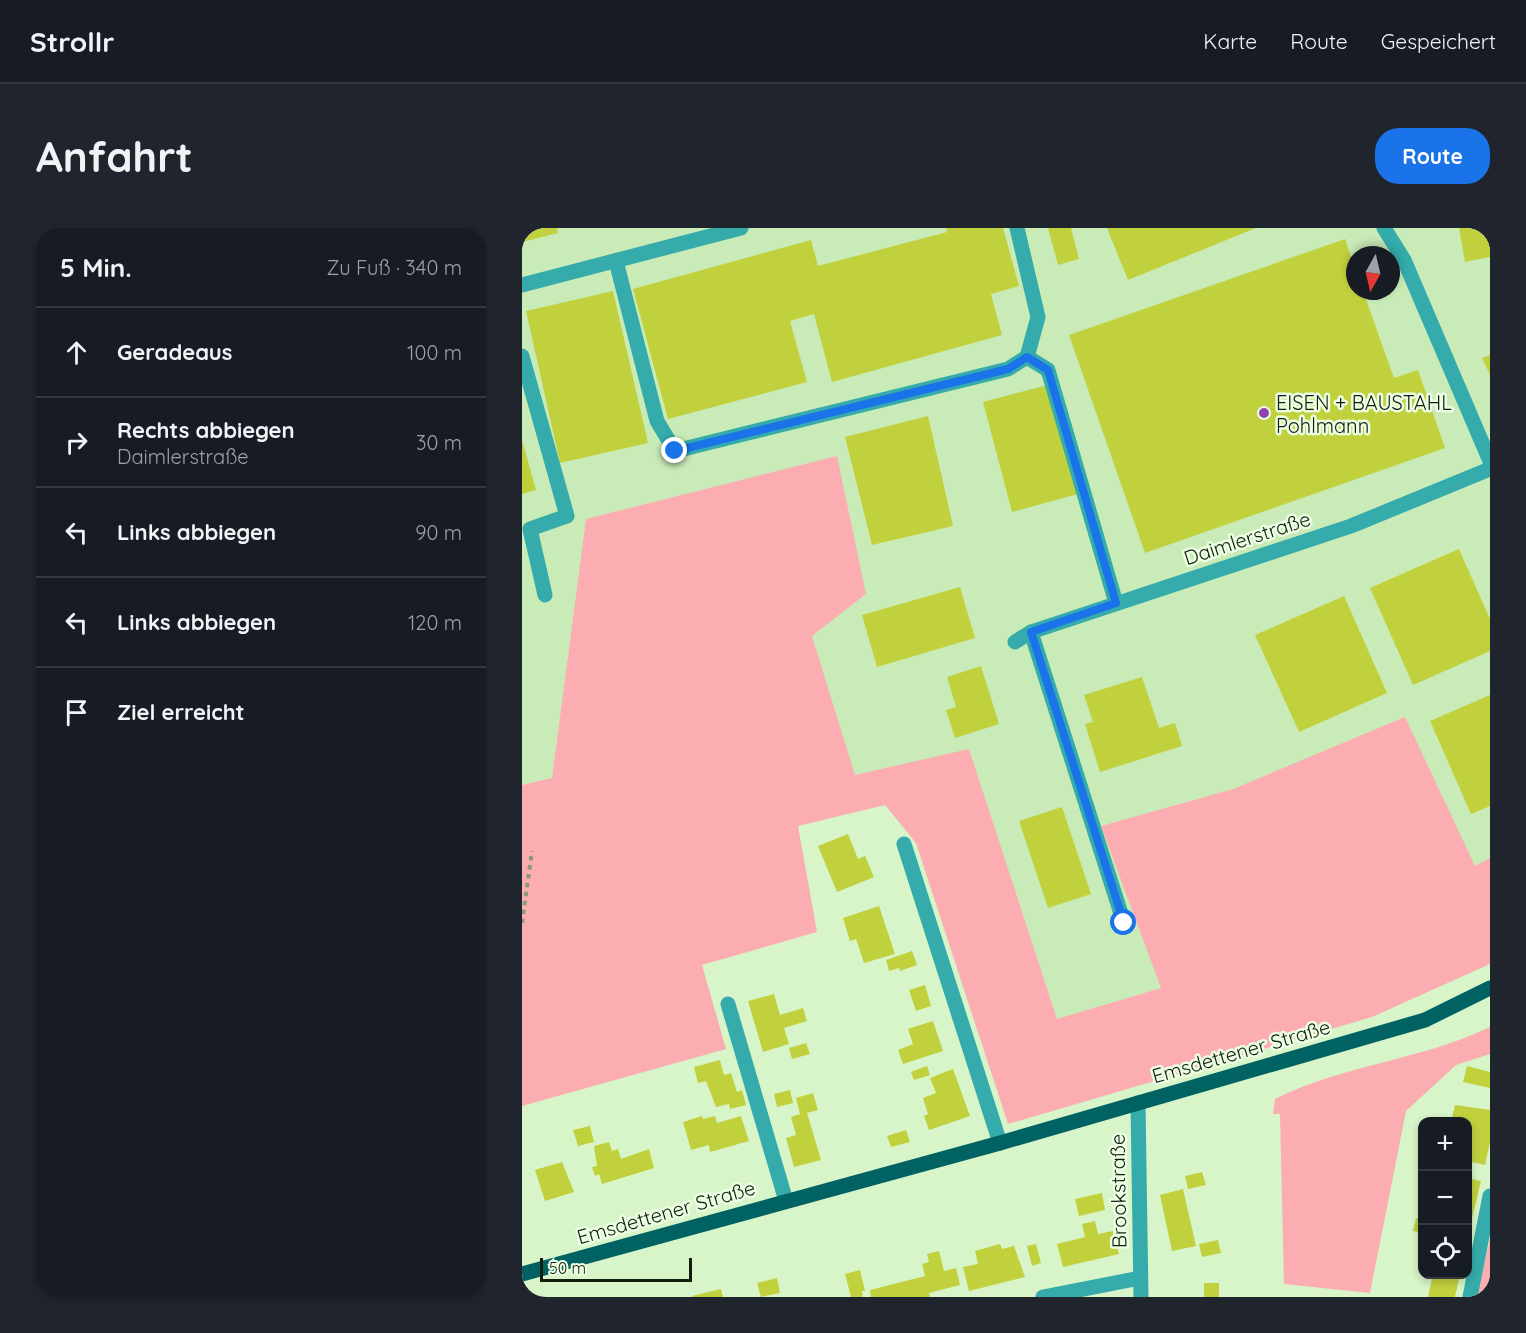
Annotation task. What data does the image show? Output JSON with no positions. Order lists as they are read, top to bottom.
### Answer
{
  "streets": {
    "main road": ["Emsdettener Straße"],
    "street": ["Daimlerstraße", "Brookstraße"]
  },
  "crossings": [
    ["Emsdettener Straße", "Brookstraße"]
  ],
  "places": ["EISEN + BAUSTAHL Pohlmann"],
  "scale_bar": "50 m",
  "north": "bottom",
  "page": {
    "header": "Strollr",
    "nav": ["Karte", "Route", "Gespeichert"],
    "buttons": "Route",
    "title": "Anfahrt",
    "heading": ["5 Min.", "Zu Fuß · 340 m"],
    "list": [
      ["Geradeaus", "100 m"],
      ["Rechts abbiegen", "Daimlerstraße", "30 m"],
      ["Links abbiegen", "90 m"],
      ["Links abbiegen", "120 m"],
      "Ziel erreicht"
    ],
    "map_buttons": ["+", "−"],
    "scale": "50 m"
  }
}
